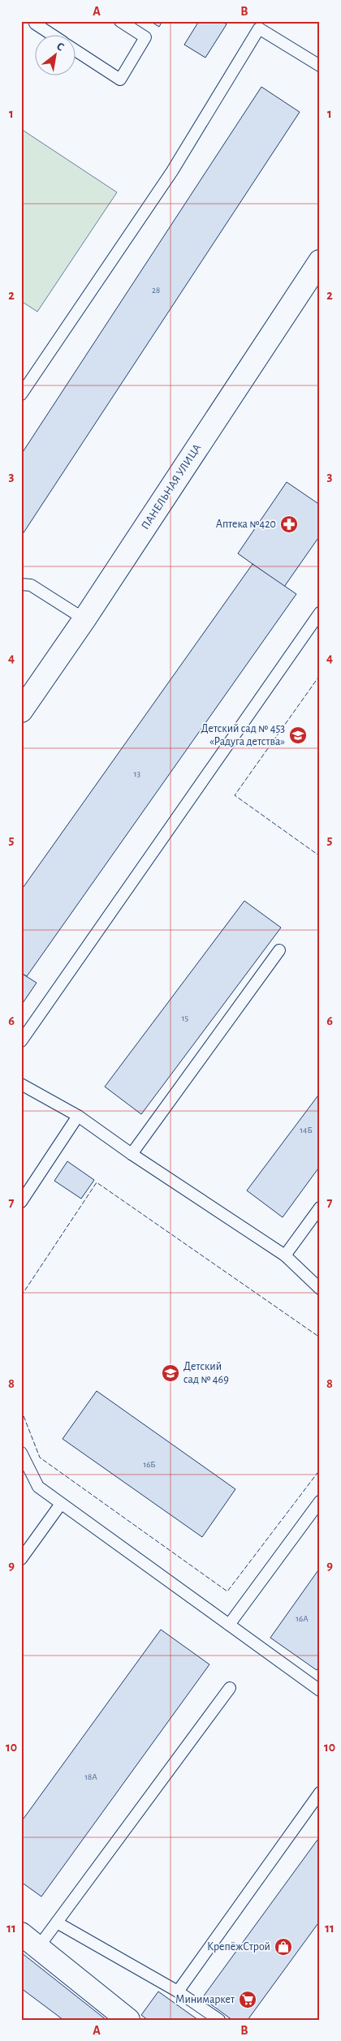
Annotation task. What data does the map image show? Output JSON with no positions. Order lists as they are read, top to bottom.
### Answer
{
  "streets": {
    "street": ["ПАНЕЛЬНАЯ УЛИЦА"]
  },
  "places": {
    "pharmacy": ["Аптека №420"],
    "school or university": ["Детский сад № 453 «Радуга детства»", "Детский сад № 469"],
    "shop": ["КрепёжСтрой"],
    "supermarket": ["Минимаркет"]
  },
  "house_numbers": [
    "28",
    "13",
    "15",
    "14Б",
    "16Б",
    "16А",
    "18А"
  ],
  "north": "top right",
  "grid": {
    "columns": ["A", "B"],
    "rows": [
      "1",
      "2",
      "3",
      "4",
      "5",
      "6",
      "7",
      "8",
      "9",
      "10",
      "11"
    ]
  }
}
